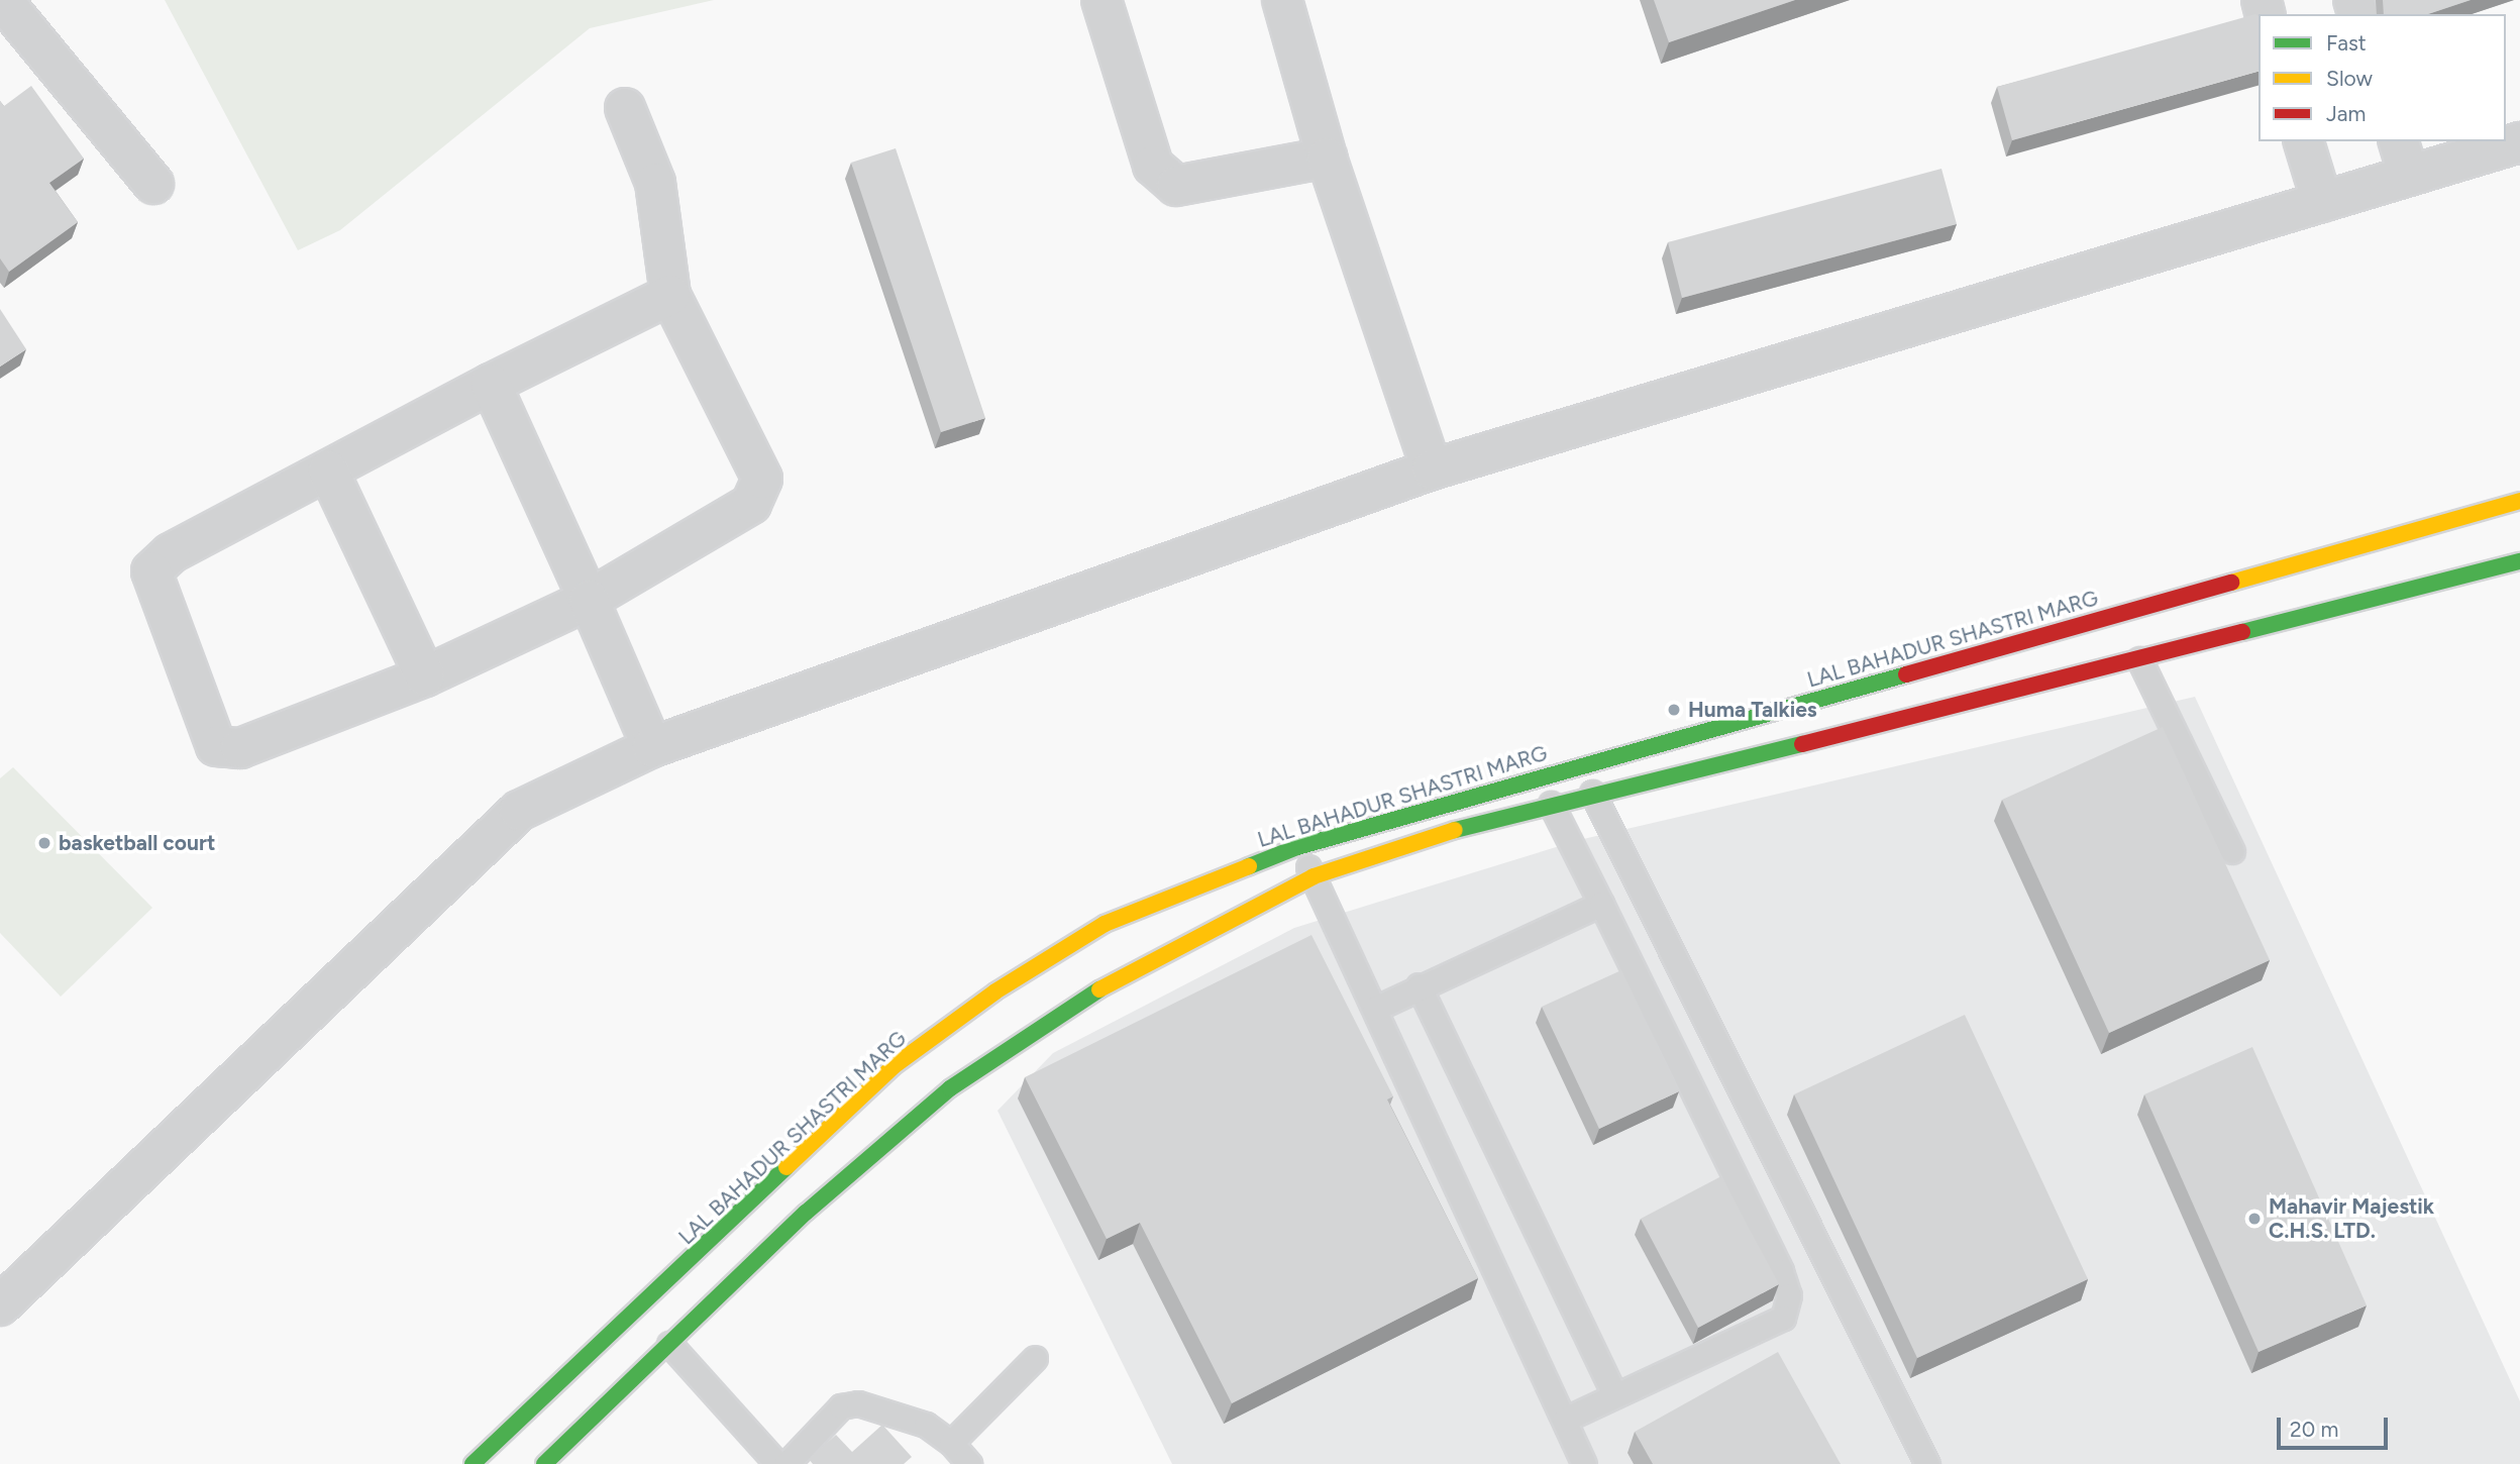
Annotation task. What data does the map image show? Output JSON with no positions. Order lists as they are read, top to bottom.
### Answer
{
  "streets": {
    "main road": ["LAL BAHADUR SHASTRI MARG"]
  },
  "places": ["Huma Talkies", "basketball court", "Mahavir Majestik C.H.S. LTD."],
  "legend": ["Fast", "Slow", "Jam"],
  "scale_bar": "20 m"
}
